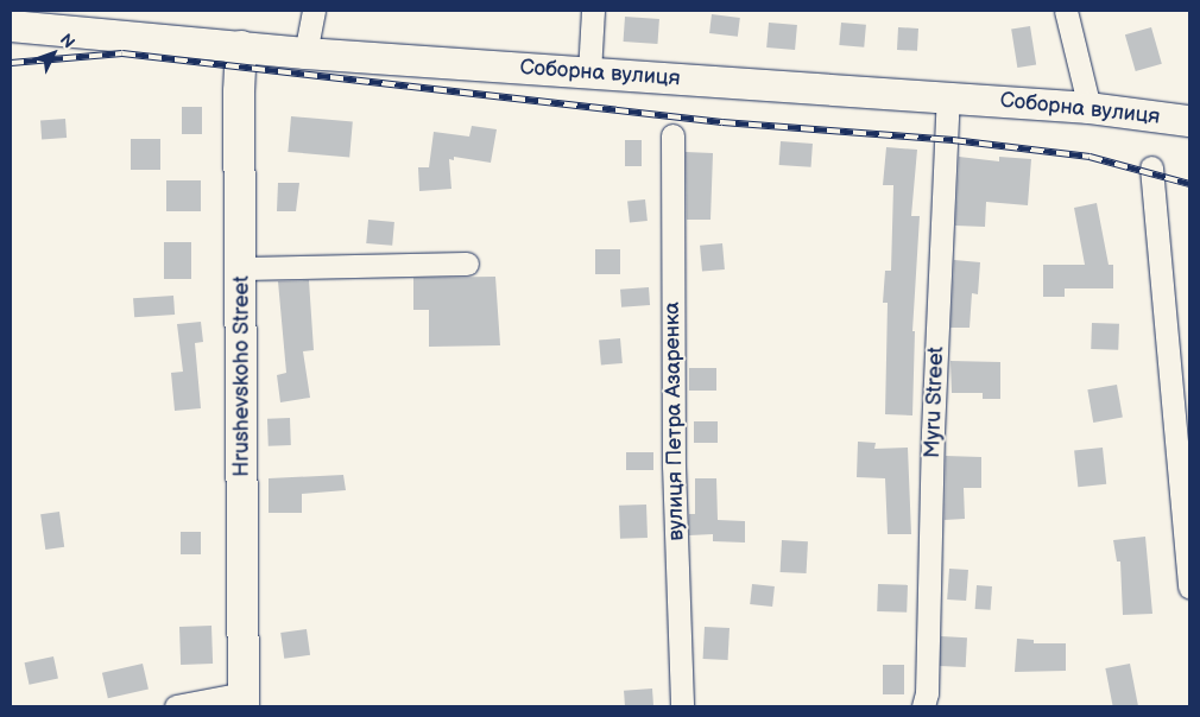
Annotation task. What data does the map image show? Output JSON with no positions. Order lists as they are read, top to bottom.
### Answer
{
  "streets": {
    "street": [
      "Соборна вулиця",
      "Hrushevskoho Street",
      "Myru Street",
      "вулиця Петра Азаренка"
    ]
  },
  "crossings": [
    ["Соборна вулиця", "Hrushevskoho Street"],
    ["Соборна вулиця", "Myru Street"]
  ],
  "north": "top right"
}
